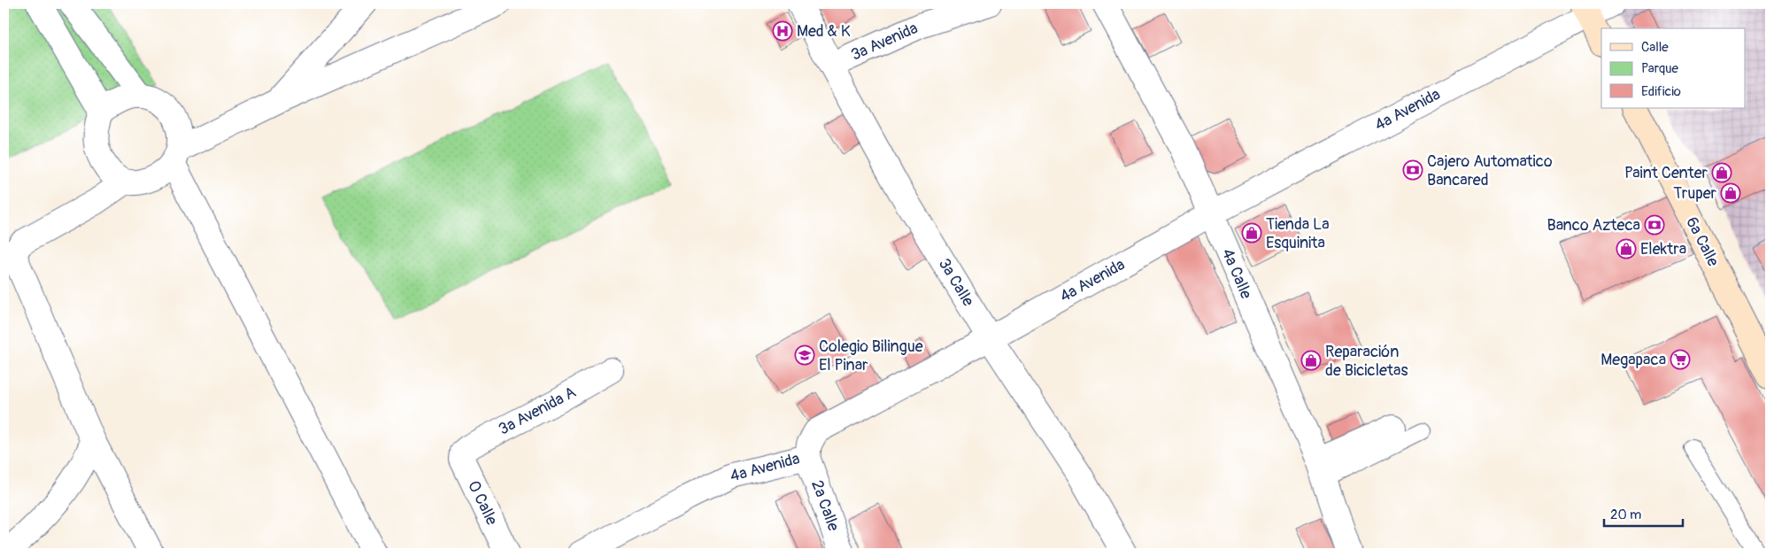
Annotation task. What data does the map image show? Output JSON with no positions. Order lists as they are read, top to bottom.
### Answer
{
  "streets": {
    "street": [
      "3a Avenida",
      "4a Avenida",
      "6a Calle",
      "4a Calle",
      "3a Calle",
      "3a Avenida A",
      "0 Calle",
      "2a Calle"
    ]
  },
  "crossings": [
    ["3a Avenida", "3a Calle"],
    ["4a Avenida", "4a Calle"],
    ["4a Avenida", "3a Calle"],
    ["4a Avenida", "2a Calle"],
    ["3a Avenida A", "0 Calle"]
  ],
  "places": {
    "hospital": ["Med & K"],
    "bank": ["Cajero Automatico Bancared", "Banco Azteca"],
    "shop": [
      "Paint Center",
      "Truper",
      "Tienda La Esquinita",
      "Elektra",
      "Reparación de Bicicletas"
    ],
    "school or university": ["Colegio Bilingue El Pinar"],
    "supermarket": ["Megapaca"]
  },
  "legend": ["Calle", "Parque", "Edificio"],
  "scale_bar": "20 m"
}
